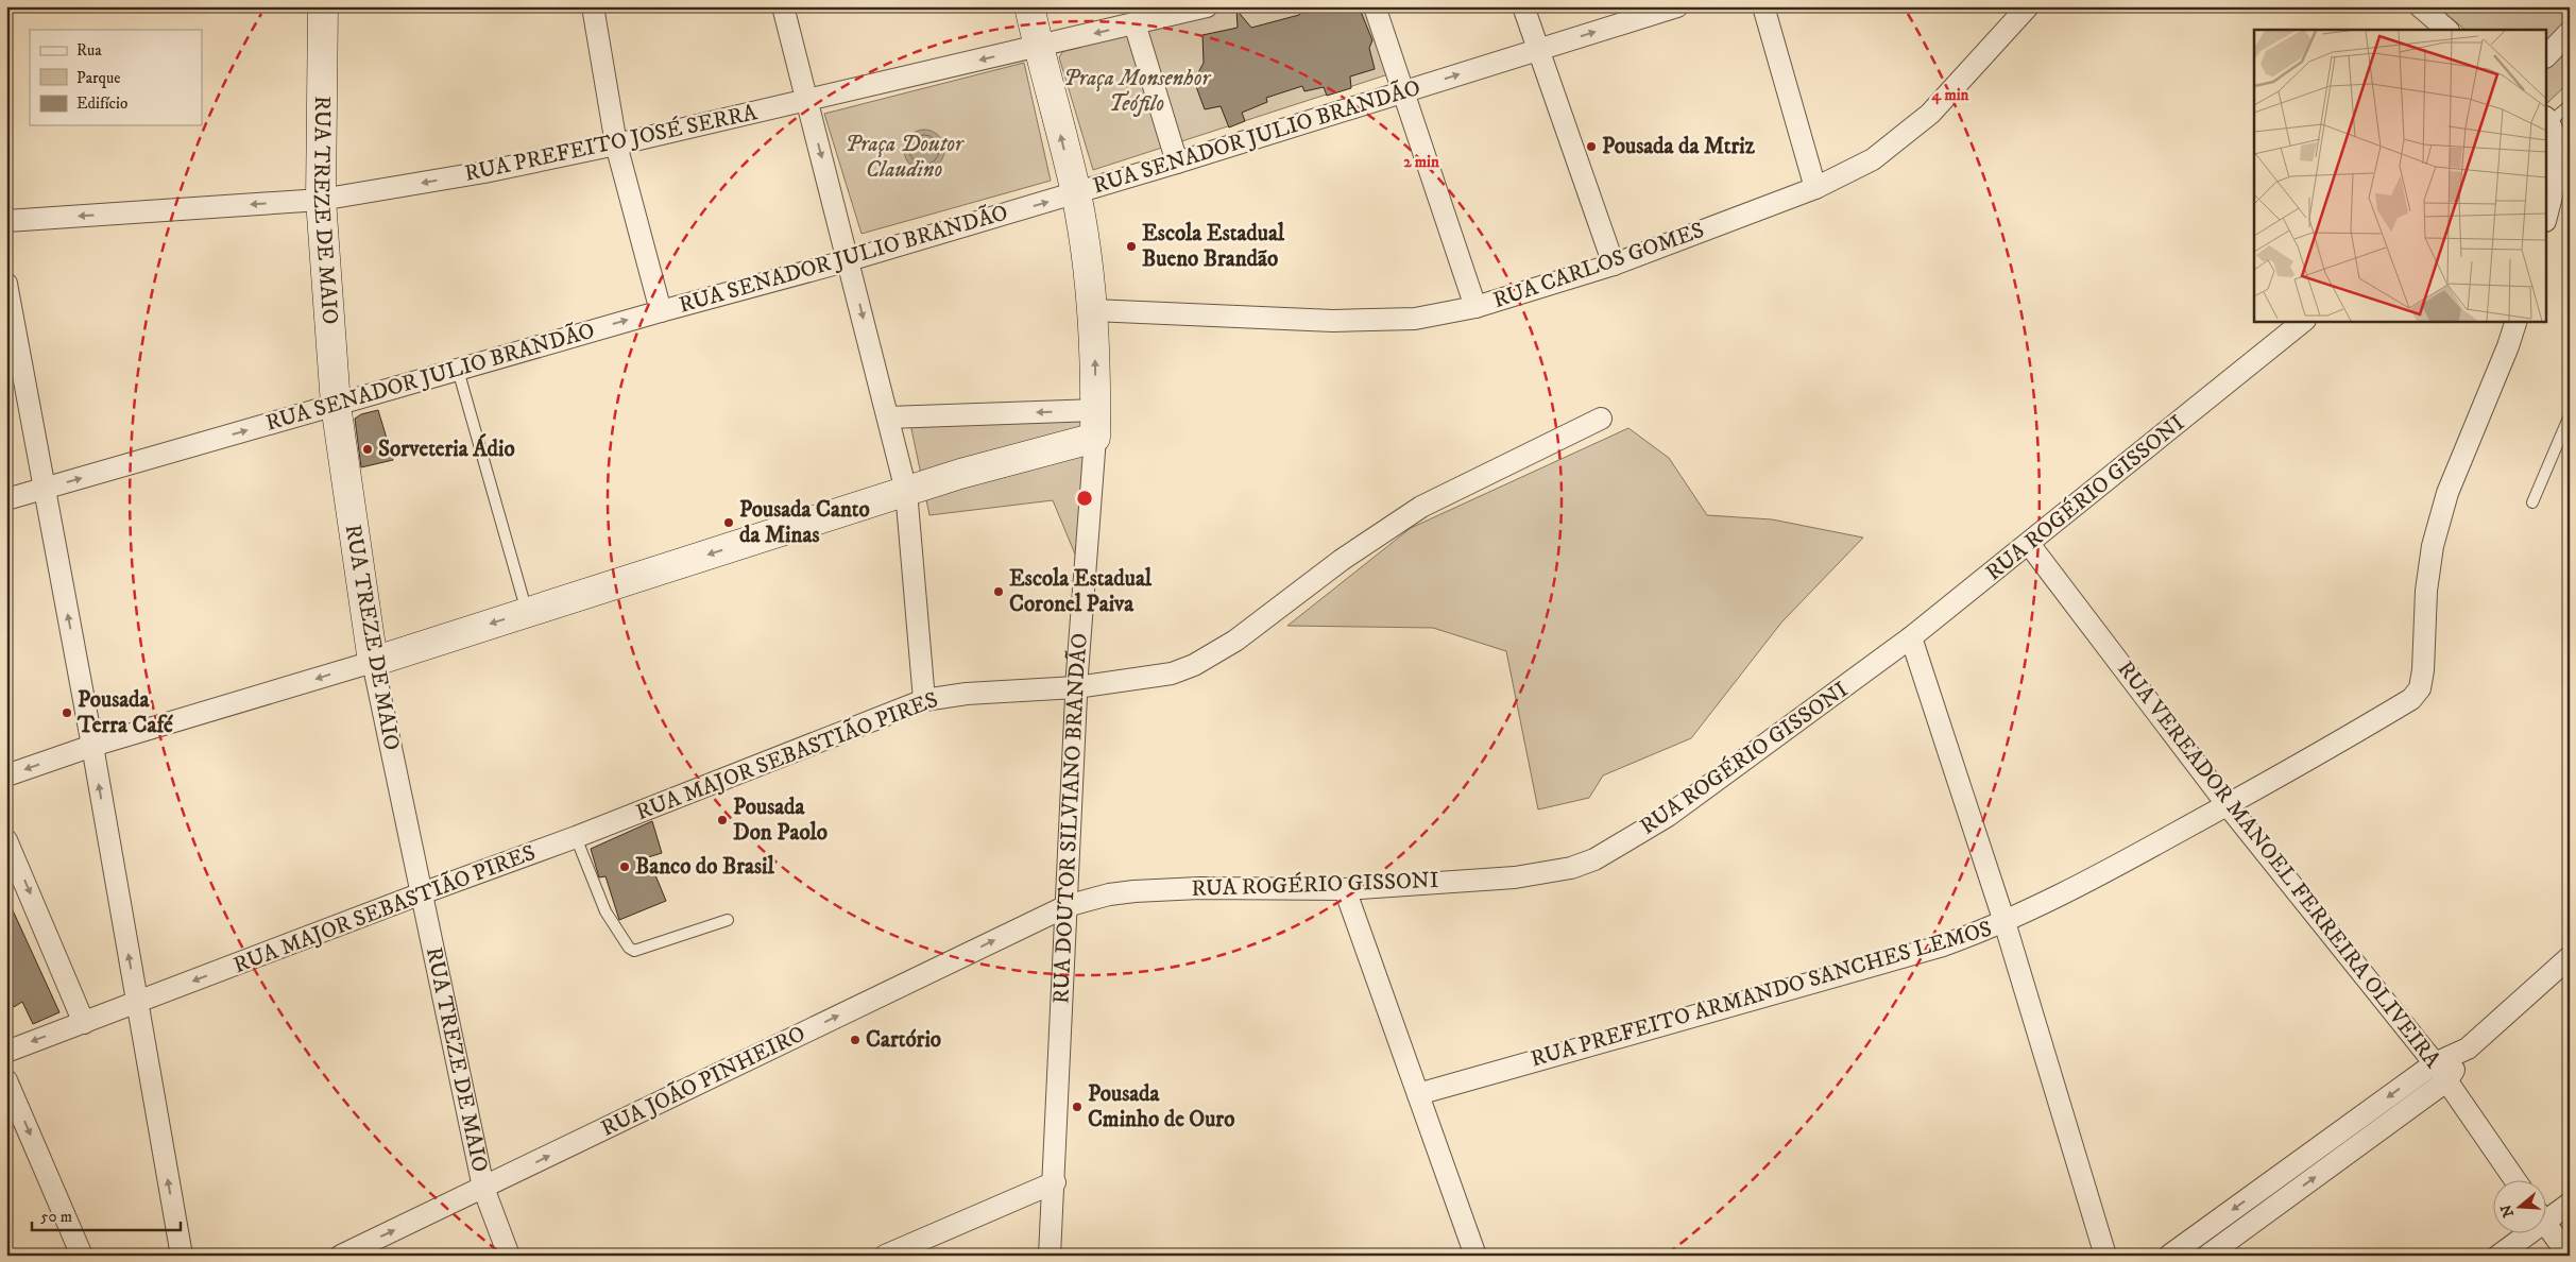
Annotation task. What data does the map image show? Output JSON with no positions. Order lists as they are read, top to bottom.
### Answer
{
  "streets": {
    "street": [
      "RUA SENADOR JULIO BRANDÃO",
      "RUA PREFEITO JOSÉ SERRA",
      "RUA TREZE DE MAIO",
      "RUA CARLOS GOMES",
      "RUA ROGÉRIO GISSONI",
      "RUA MAJOR SEBASTIÃO PIRES",
      "RUA DOUTOR SILVIANO BRANDÃO",
      "RUA VEREADOR MANOEL FERREIRA OLIVEIRA",
      "RUA PREFEITO ARMANDO SANCHES LEMOS",
      "RUA JOÃO PINHEIRO"
    ]
  },
  "crossings": [
    ["RUA SENADOR JULIO BRANDÃO", "RUA TREZE DE MAIO"],
    ["RUA SENADOR JULIO BRANDÃO", "RUA DOUTOR SILVIANO BRANDÃO"],
    ["RUA PREFEITO JOSÉ SERRA", "RUA TREZE DE MAIO"],
    ["RUA PREFEITO JOSÉ SERRA", "RUA DOUTOR SILVIANO BRANDÃO"],
    ["RUA TREZE DE MAIO", "RUA MAJOR SEBASTIÃO PIRES"],
    ["RUA TREZE DE MAIO", "RUA JOÃO PINHEIRO"],
    ["RUA CARLOS GOMES", "RUA DOUTOR SILVIANO BRANDÃO"],
    ["RUA ROGÉRIO GISSONI", "RUA DOUTOR SILVIANO BRANDÃO"],
    ["RUA ROGÉRIO GISSONI", "RUA VEREADOR MANOEL FERREIRA OLIVEIRA"],
    ["RUA ROGÉRIO GISSONI", "RUA JOÃO PINHEIRO"],
    ["RUA MAJOR SEBASTIÃO PIRES", "RUA DOUTOR SILVIANO BRANDÃO"],
    ["RUA DOUTOR SILVIANO BRANDÃO", "RUA JOÃO PINHEIRO"],
    ["RUA VEREADOR MANOEL FERREIRA OLIVEIRA", "RUA PREFEITO ARMANDO SANCHES LEMOS"]
  ],
  "one_way": ["RUA SENADOR JULIO BRANDÃO", "RUA PREFEITO JOSÉ SERRA", "RUA JOÃO PINHEIRO"],
  "parks": ["Praça Monsenhor Teófilo", "Praça Doutor Claudino"],
  "places": [
    "Pousada da Mtriz",
    "Escola Estadual Bueno Brandão",
    "Sorveteria Ádio",
    "Pousada Canto da Minas",
    "Escola Estadual Coronel Paiva",
    "Pousada Terra Café",
    "Pousada Don Paolo",
    "Banco do Brasil",
    "Cartório",
    "Pousada Cminho de Ouro"
  ],
  "legend": ["Rua", "Parque", "Edifício"],
  "scale_bar": "50 m",
  "north": "left",
  "rings": ["4 min", "2 min"]
}
